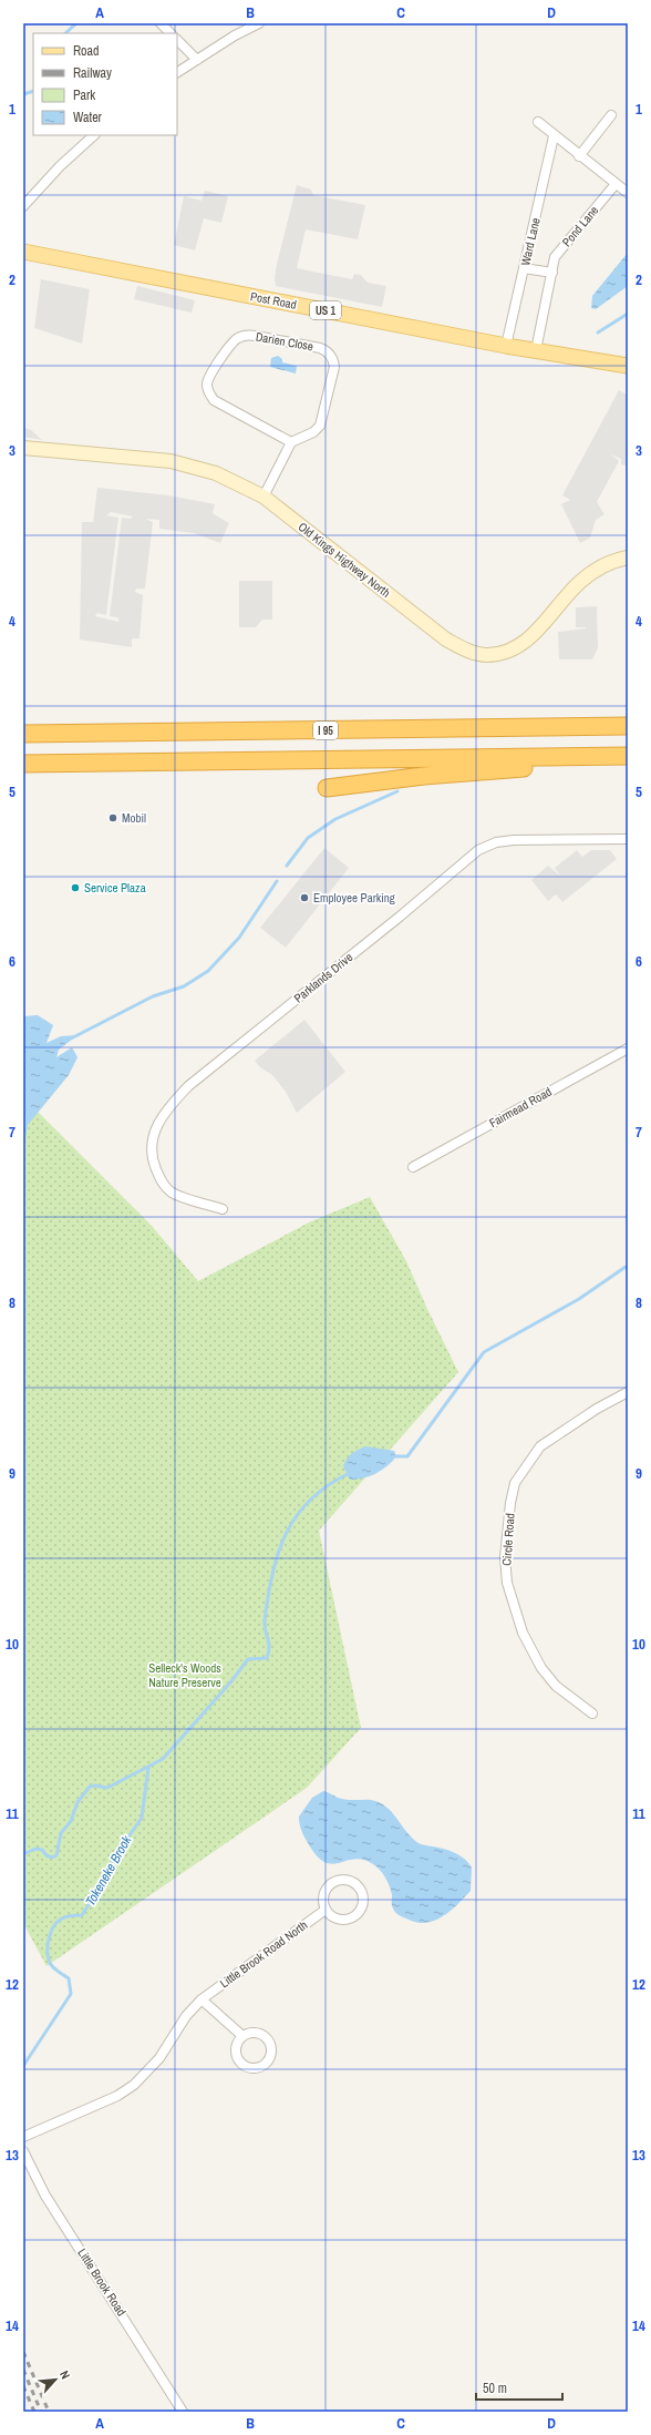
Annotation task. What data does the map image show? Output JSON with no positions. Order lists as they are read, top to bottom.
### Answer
{
  "streets": {
    "highway": ["I 95"],
    "main road": ["Post Road", "US 1"],
    "street": [
      "Pond Lane",
      "Ward Lane",
      "Darien Close",
      "Old Kings Highway North",
      "Parklands Drive",
      "Fairmead Road",
      "Circle Road",
      "Little Brook Road North",
      "Little Brook Road"
    ]
  },
  "crossings": [
    ["Pond Lane", "Post Road"],
    ["Ward Lane", "Post Road"]
  ],
  "water": ["Tokeneke Brook"],
  "parks": ["Selleck's Woods Nature Preserve"],
  "places": ["Mobil", "Service Plaza", "Employee Parking"],
  "legend": [
    "Road",
    "Railway",
    "Park",
    "Water"
  ],
  "scale_bar": "50 m",
  "north": "top right",
  "grid": {
    "columns": [
      "A",
      "B",
      "C",
      "D"
    ],
    "rows": [
      "1",
      "2",
      "3",
      "4",
      "5",
      "6",
      "7",
      "8",
      "9",
      "10",
      "11",
      "12",
      "13",
      "14"
    ]
  }
}
